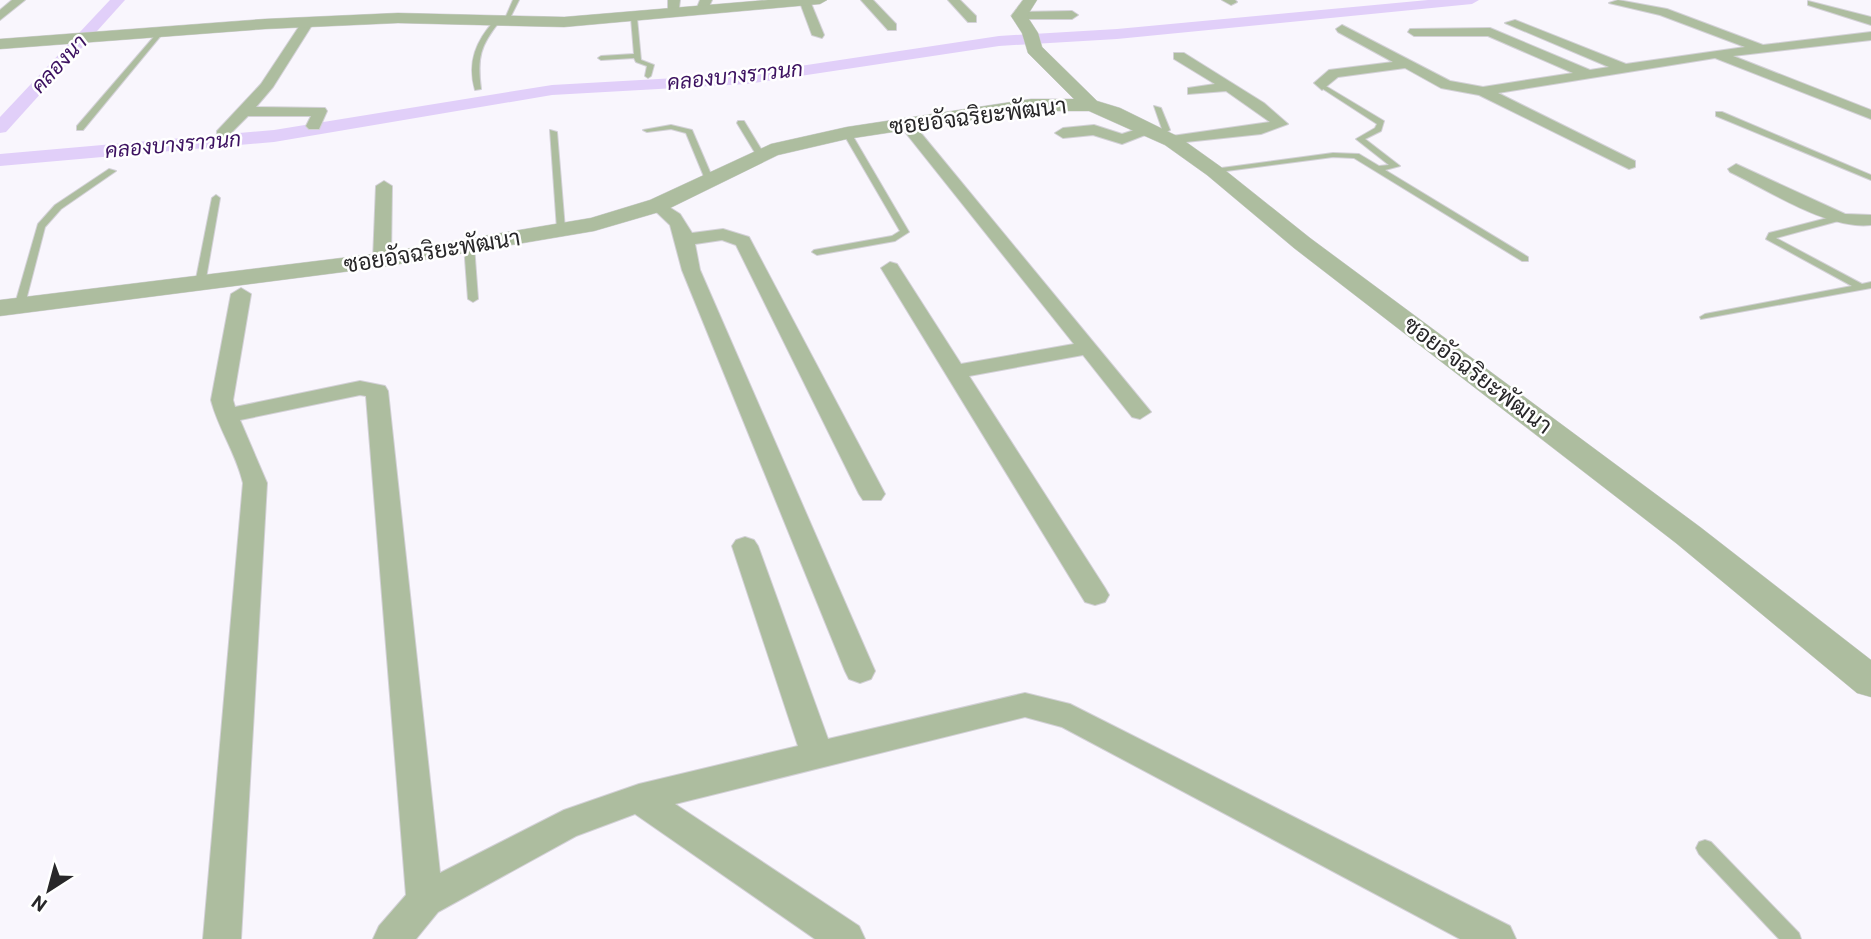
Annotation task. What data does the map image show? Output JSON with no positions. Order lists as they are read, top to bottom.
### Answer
{
  "streets": {
    "street": ["ซอยอัจฉริยะพัฒนา"]
  },
  "water": ["คลองนา", "คลองบางราวนก"],
  "north": "bottom left"
}
